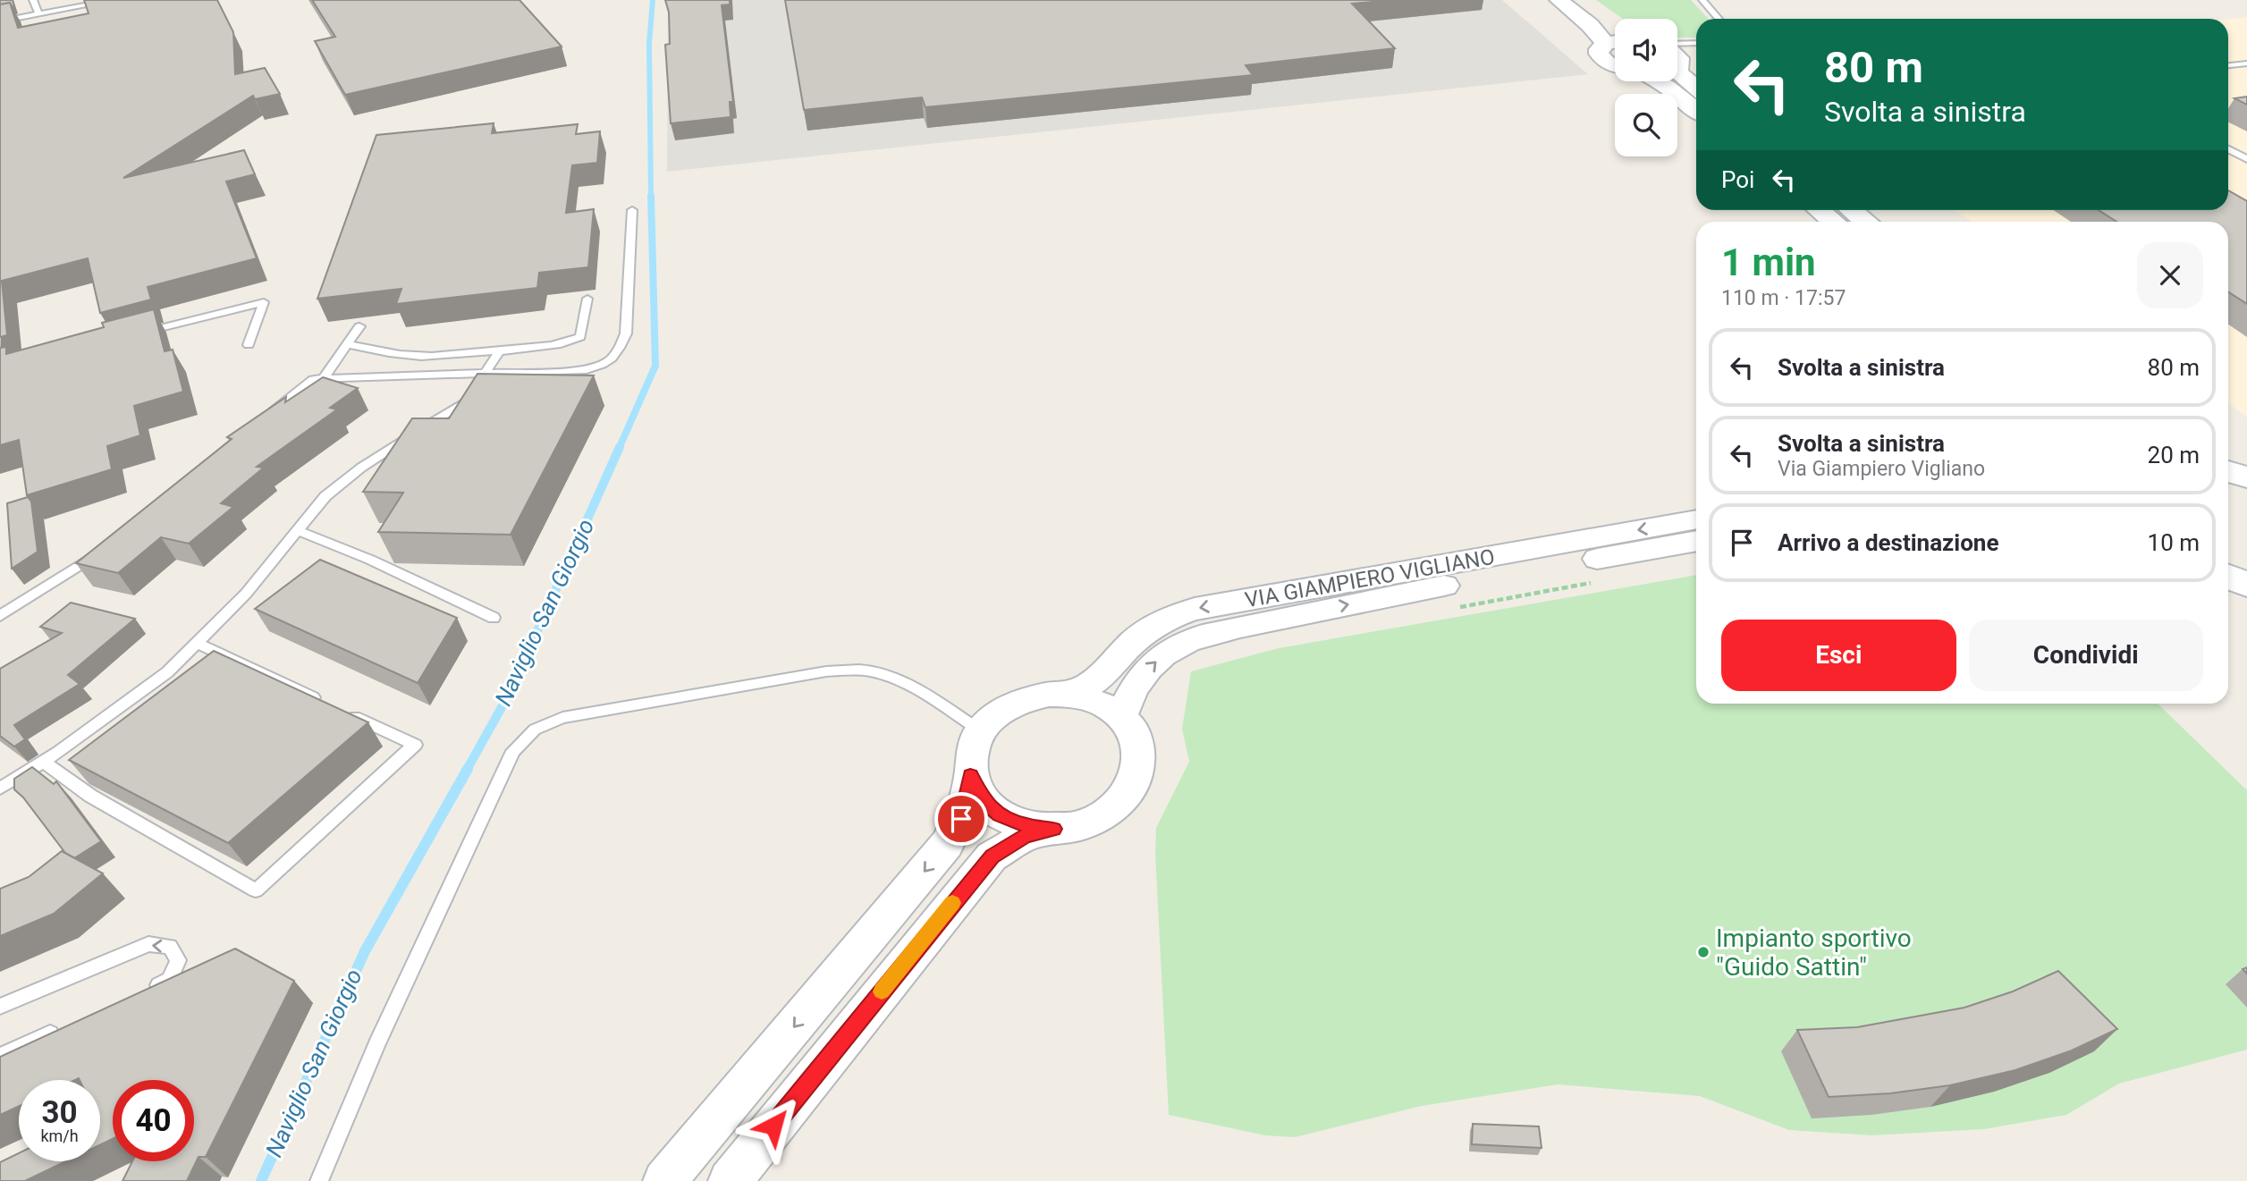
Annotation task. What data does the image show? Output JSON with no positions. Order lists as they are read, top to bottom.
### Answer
{
  "streets": {
    "street": ["VIA GIAMPIERO VIGLIANO"]
  },
  "water": ["Naviglio San Giorgio"],
  "places": ["Impianto sportivo \"Guido Sattin\""],
  "page": {
    "turn": ["80 m", "Svolta a sinistra"],
    "then": "Poi",
    "heading": ["1 min", "110 m · 17:57"],
    "list": [
      {
        "name": "Svolta a sinistra",
        "value": "80 m"
      },
      {
        "name": "Svolta a sinistra",
        "note": "Via Giampiero Vigliano",
        "value": "20 m"
      },
      {
        "name": "Arrivo a destinazione",
        "value": "10 m"
      }
    ],
    "buttons": ["Esci", "Condividi"],
    "speed": "30 km/h",
    "limit": "40"
  }
}
